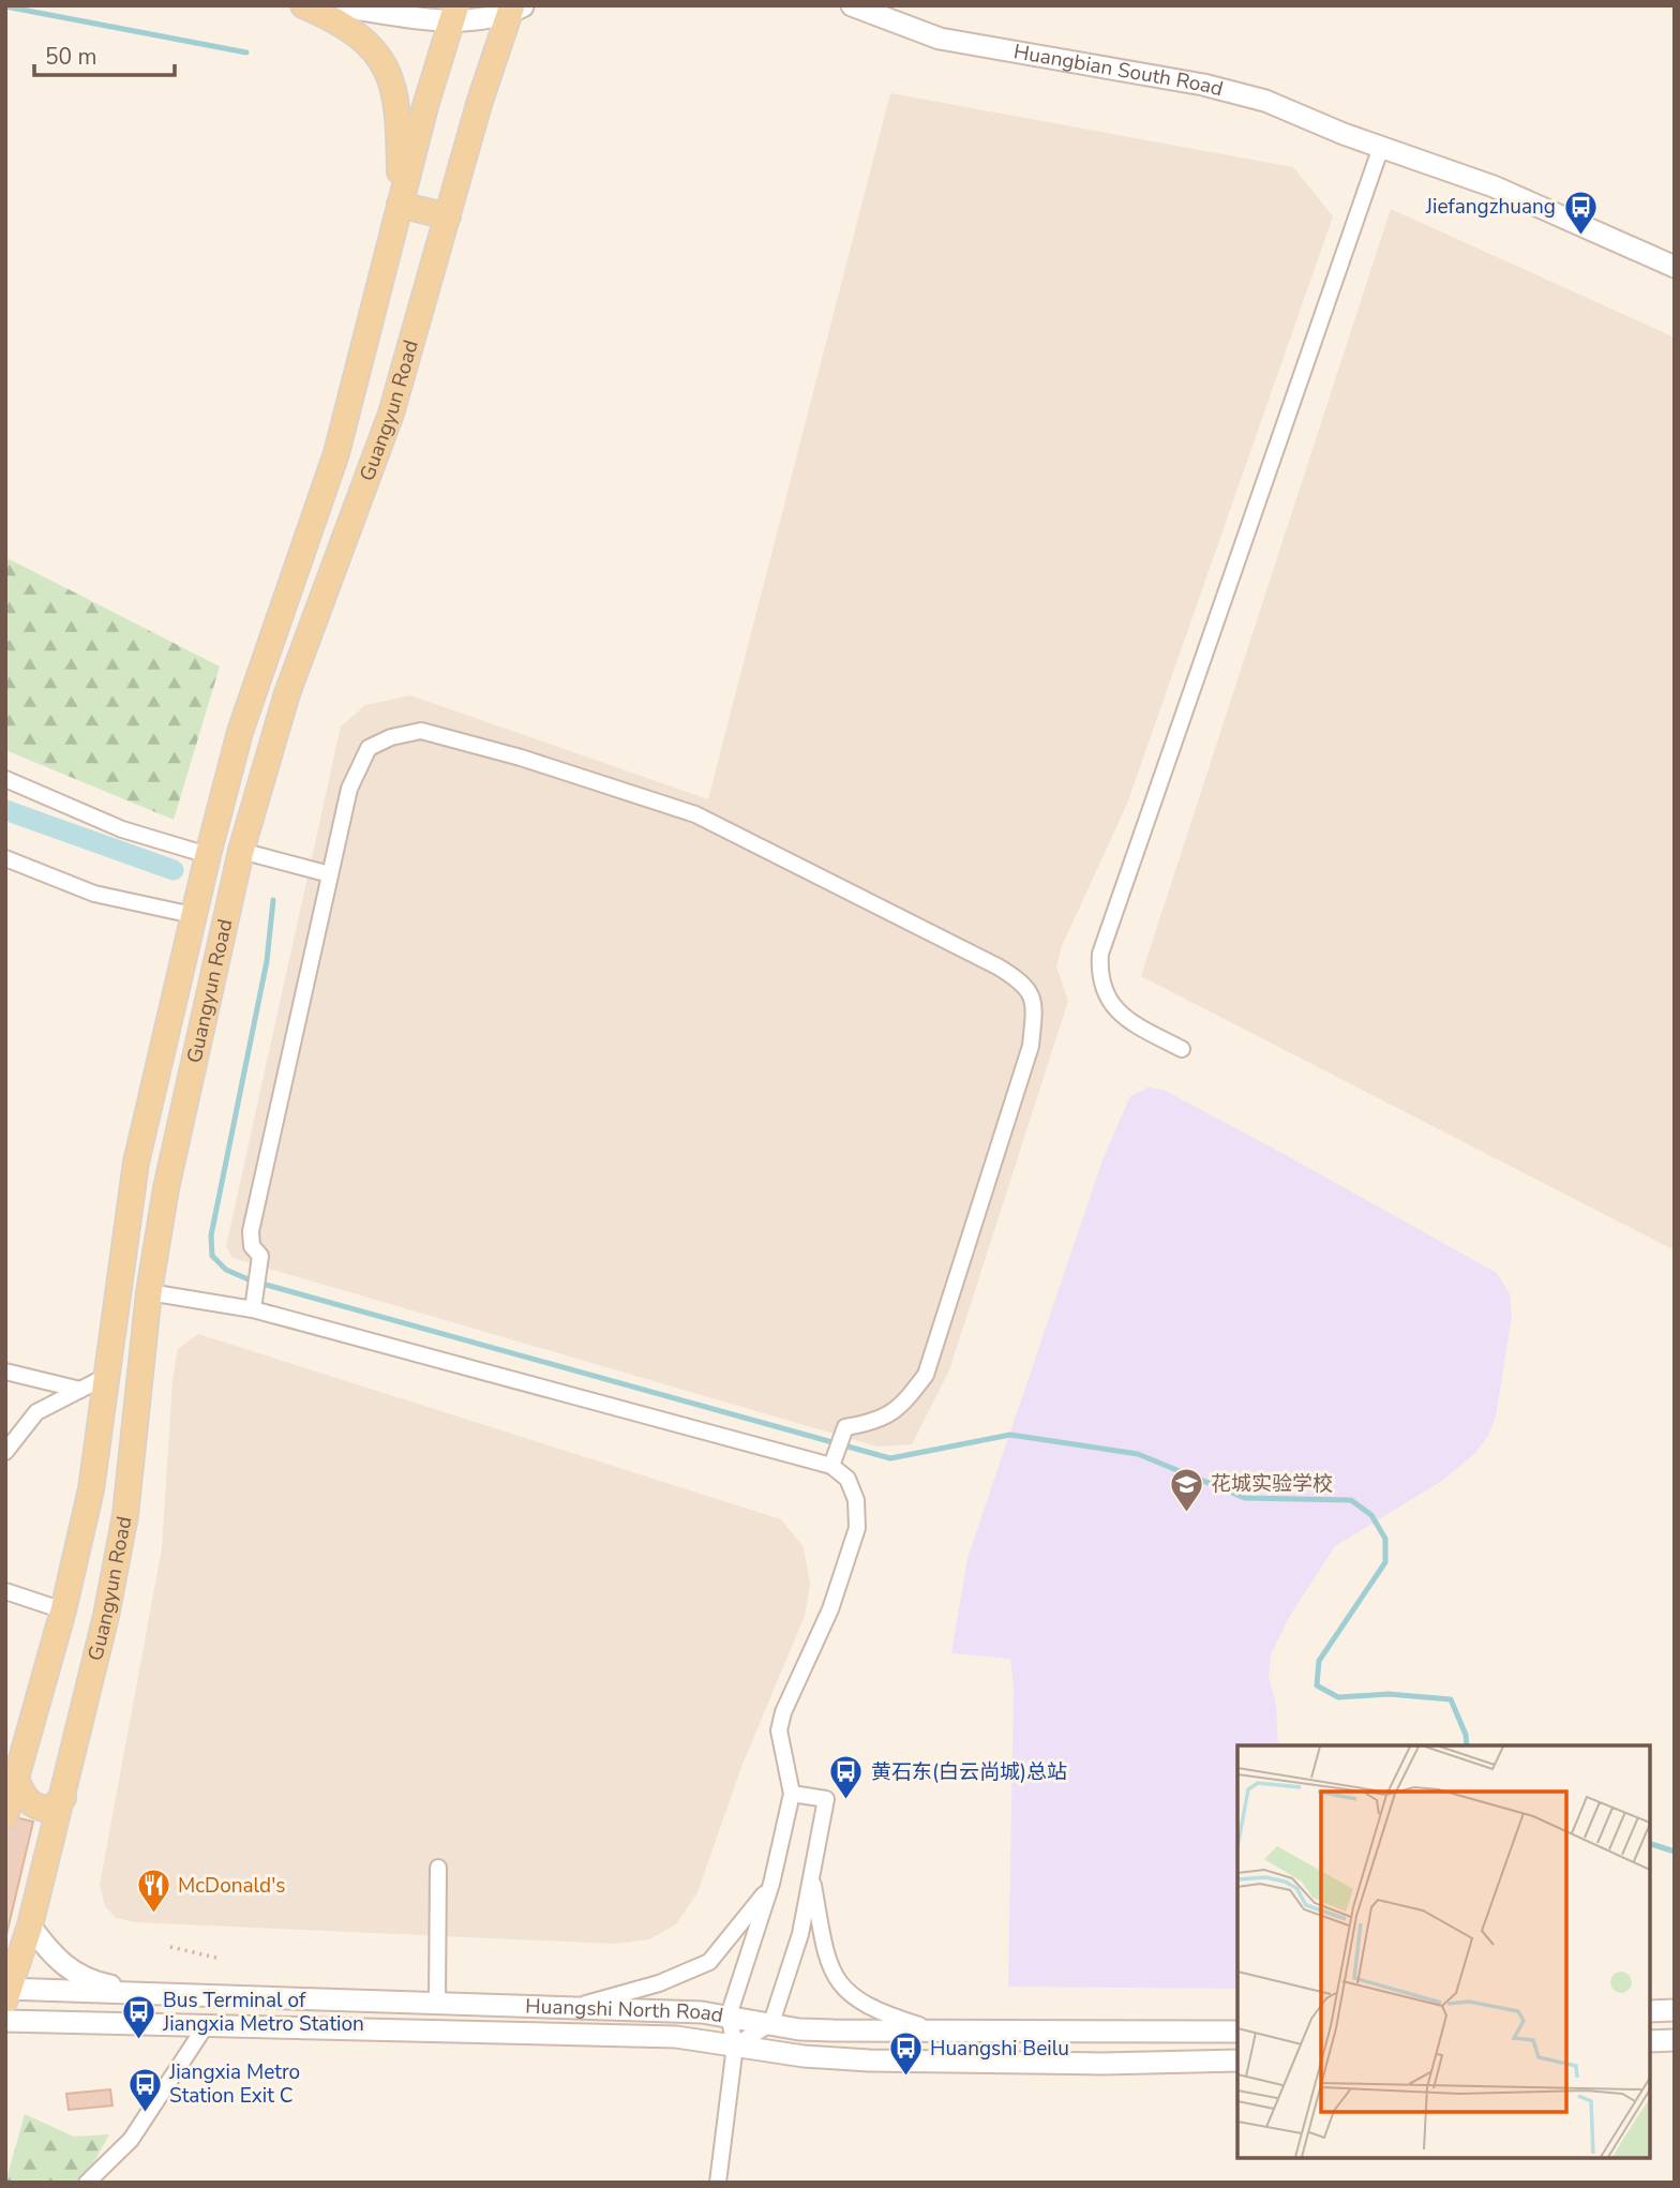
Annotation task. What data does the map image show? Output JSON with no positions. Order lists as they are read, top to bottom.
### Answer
{
  "streets": {
    "main road": ["Guangyun Road"],
    "street": ["Huangbian South Road", "Huangshi North Road"]
  },
  "crossings": [
    ["Guangyun Road", "Huangshi North Road"]
  ],
  "places": {
    "bus stop": [
      "Jiefangzhuang",
      "黄石东(白云尚城)总站",
      "Bus Terminal of Jiangxia Metro Station",
      "Huangshi Beilu",
      "Jiangxia Metro Station Exit C"
    ],
    "school or university": ["花城实验学校"],
    "restaurant": ["McDonald's"]
  },
  "scale_bar": "50 m"
}
